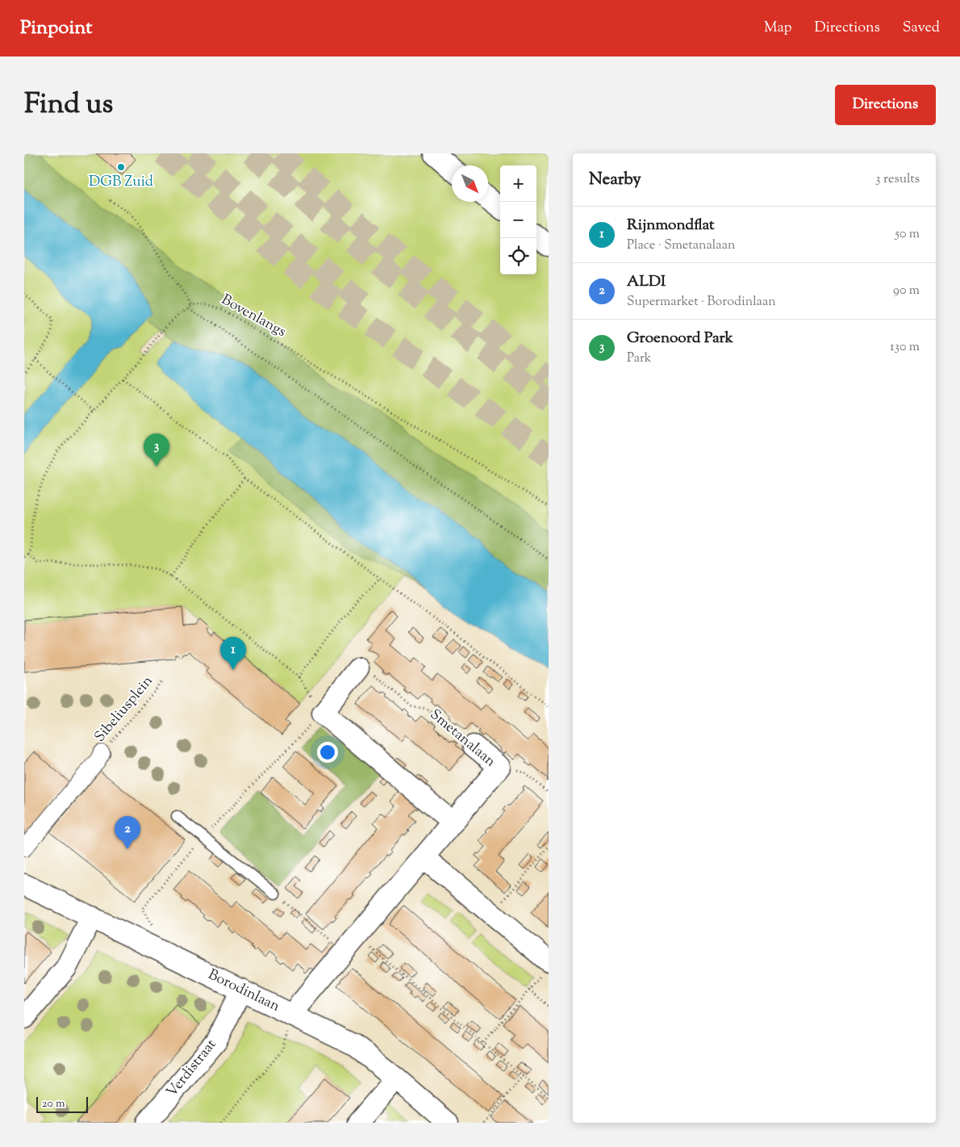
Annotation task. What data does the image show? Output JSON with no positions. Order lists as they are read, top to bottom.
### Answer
{
  "streets": {
    "street": ["Smetanalaan", "Borodinlaan", "Verdistraat"],
    "path": ["Bovenlangs", "Sibeliusplein"]
  },
  "crossings": [
    ["Smetanalaan", "Borodinlaan"],
    ["Borodinlaan", "Verdistraat"]
  ],
  "places": ["DGB Zuid"],
  "scale_bar": "20 m",
  "north": "bottom right",
  "page": {
    "header": "Pinpoint",
    "nav": ["Map", "Directions", "Saved"],
    "title": "Find us",
    "buttons": "Directions",
    "heading": ["Nearby", "3 results"],
    "map_buttons": ["+", "−"],
    "list": [
      {
        "mark": "1",
        "name": "Rijnmondflat",
        "note": "Place · Smetanalaan",
        "value": "50 m"
      },
      {
        "mark": "2",
        "name": "ALDI",
        "note": "Supermarket · Borodinlaan",
        "value": "90 m"
      },
      {
        "mark": "3",
        "name": "Groenoord Park",
        "note": "Park",
        "value": "130 m"
      }
    ],
    "pins": ["3", "1", "2"],
    "scale": "20 m"
  }
}
